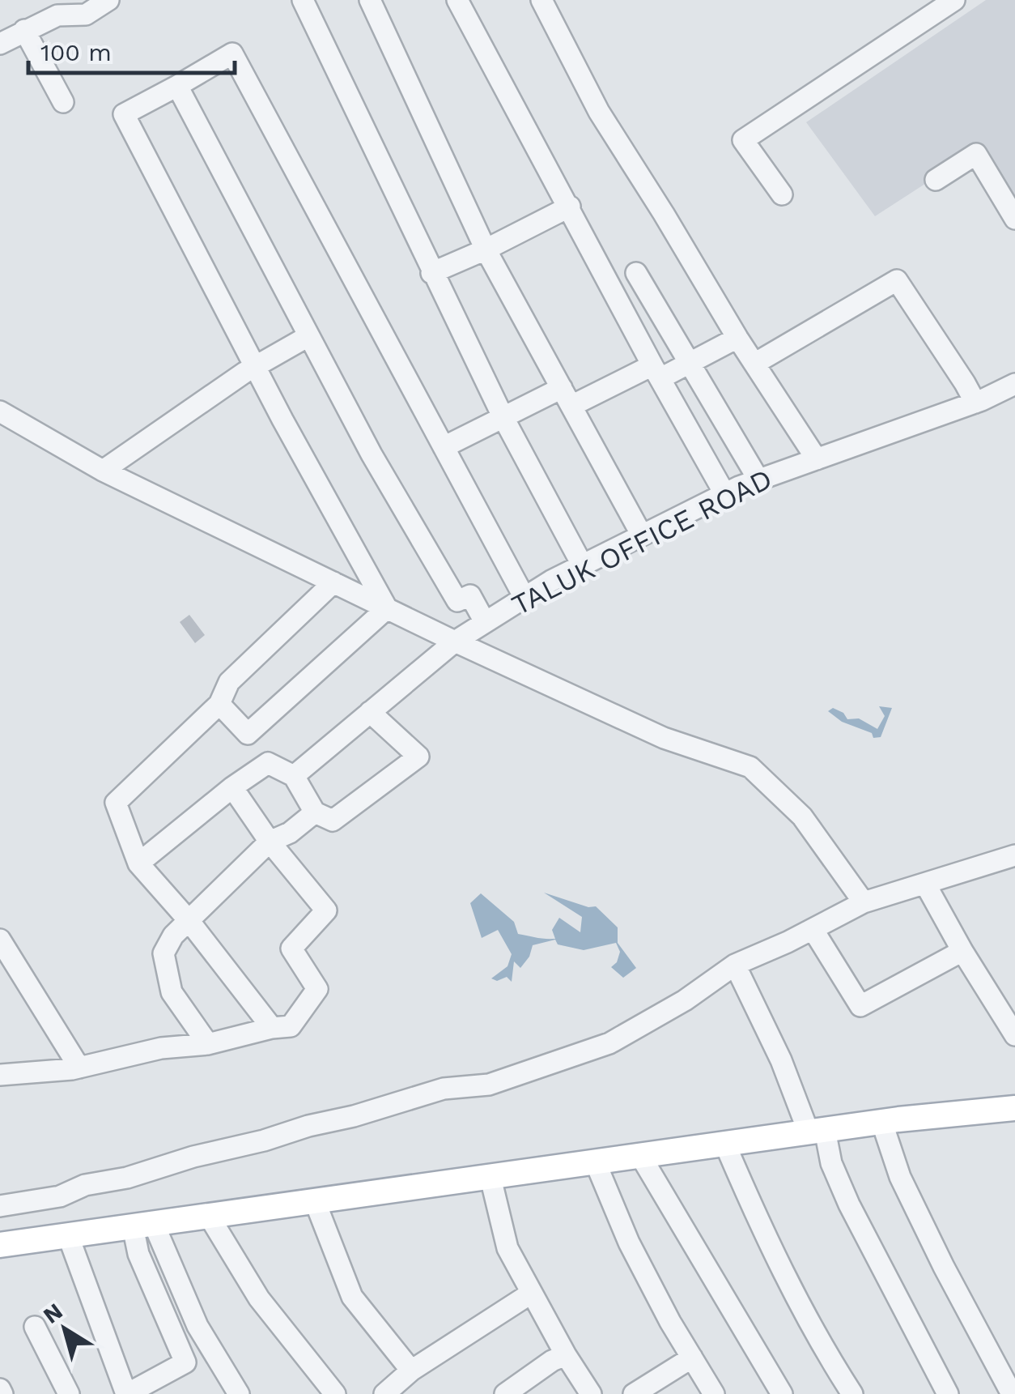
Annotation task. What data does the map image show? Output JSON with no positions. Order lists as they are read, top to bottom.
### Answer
{
  "streets": {
    "street": ["TALUK OFFICE ROAD"]
  },
  "scale_bar": "100 m",
  "north": "top left"
}
